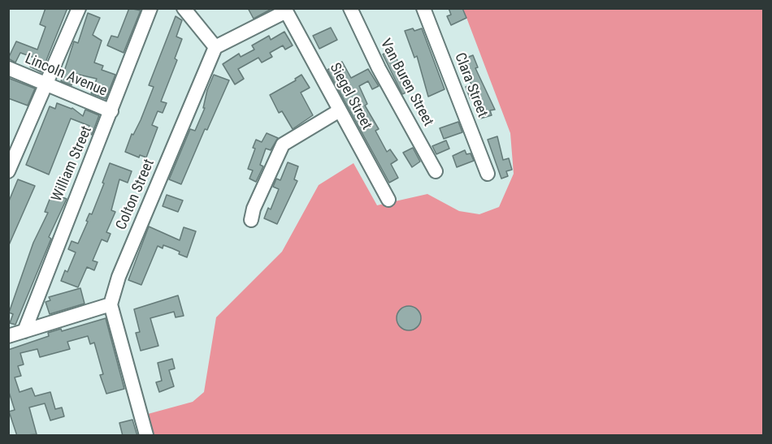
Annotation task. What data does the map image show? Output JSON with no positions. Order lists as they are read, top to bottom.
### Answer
{
  "streets": {
    "street": [
      "Lincoln Avenue",
      "Van Buren Street",
      "Clara Street",
      "Siegel Street",
      "William Street",
      "Colton Street"
    ]
  },
  "crossings": [
    ["Lincoln Avenue", "William Street"]
  ]
}
